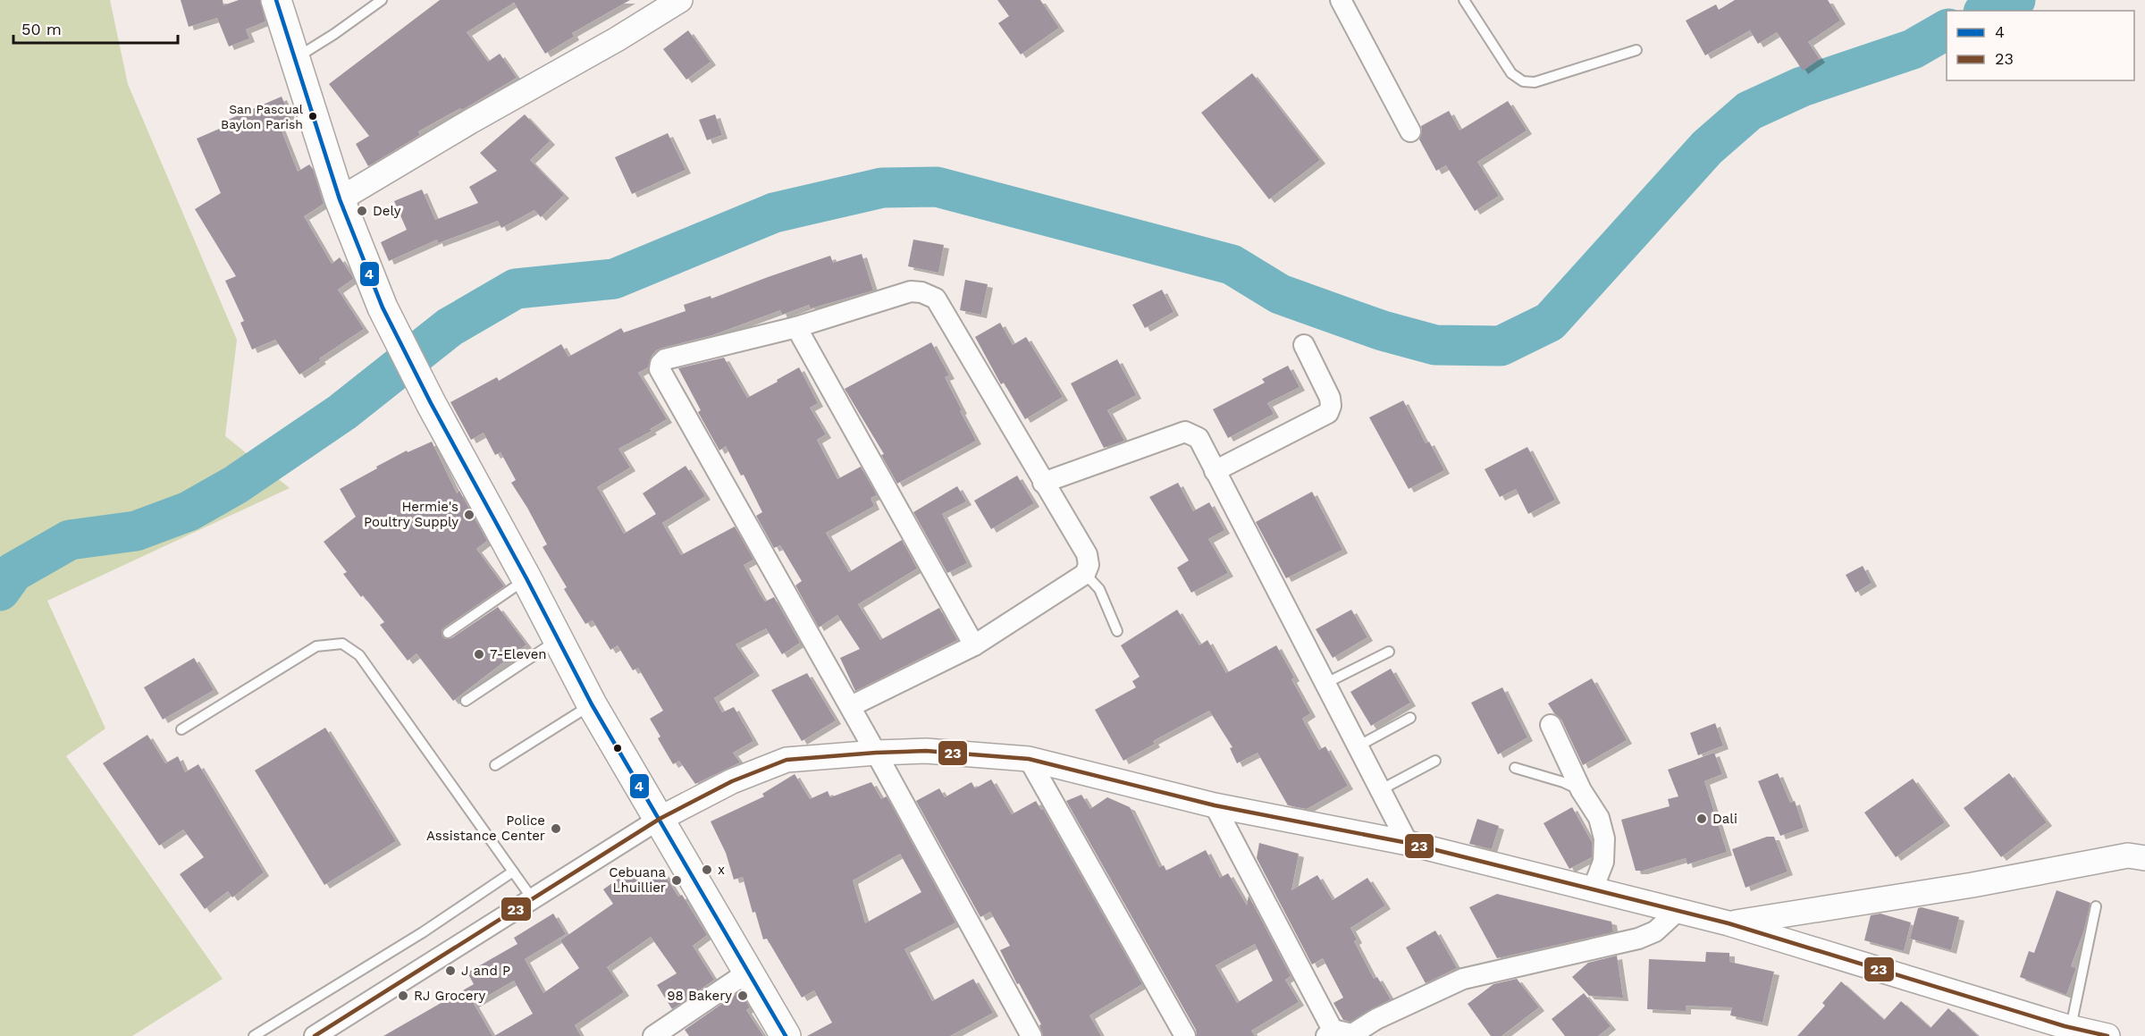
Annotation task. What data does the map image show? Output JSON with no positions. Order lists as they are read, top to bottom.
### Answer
{
  "places": [
    "San Pascual Baylon Parish",
    "Dely",
    "Hermie's Poultry Supply",
    "7-Eleven",
    "Dali",
    "Police Assistance Center",
    "x",
    "Cebuana Lhuillier",
    "J and P",
    "RJ Grocery",
    "98 Bakery"
  ],
  "lines": ["transit line 4", "transit line 23"],
  "legend": ["4", "23"],
  "scale_bar": "50 m"
}
